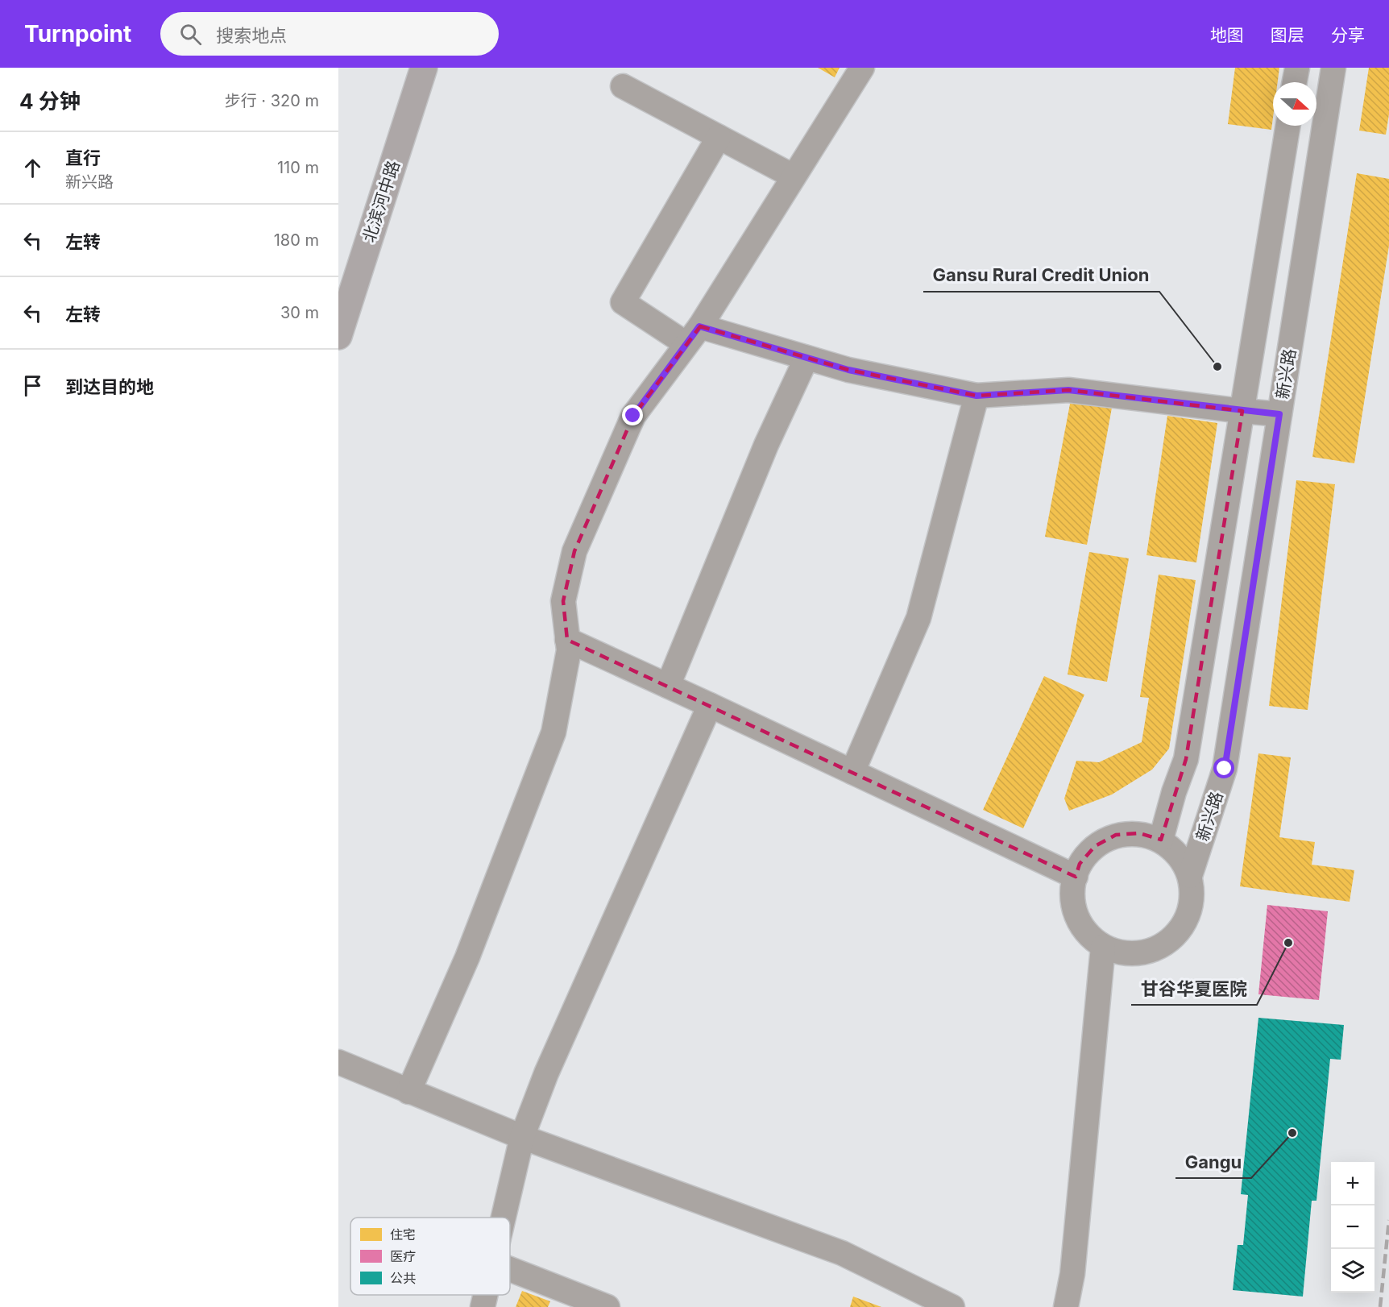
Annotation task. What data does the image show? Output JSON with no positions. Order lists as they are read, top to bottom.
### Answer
{
  "streets": {
    "main road": ["北滨河中路"],
    "street": ["新兴路"]
  },
  "places": ["Gansu Rural Credit Union", "甘谷华夏医院", "Gangu"],
  "legend": ["住宅", "医疗", "公共"],
  "north": "right",
  "page": {
    "header": "Turnpoint",
    "search": "搜索地点",
    "nav": ["地图", "图层", "分享"],
    "heading": ["4 分钟", "步行 · 320 m"],
    "list": [
      ["直行", "新兴路", "110 m"],
      ["左转", "180 m"],
      ["左转", "30 m"],
      "到达目的地"
    ],
    "map_buttons": ["+", "−"]
  }
}
